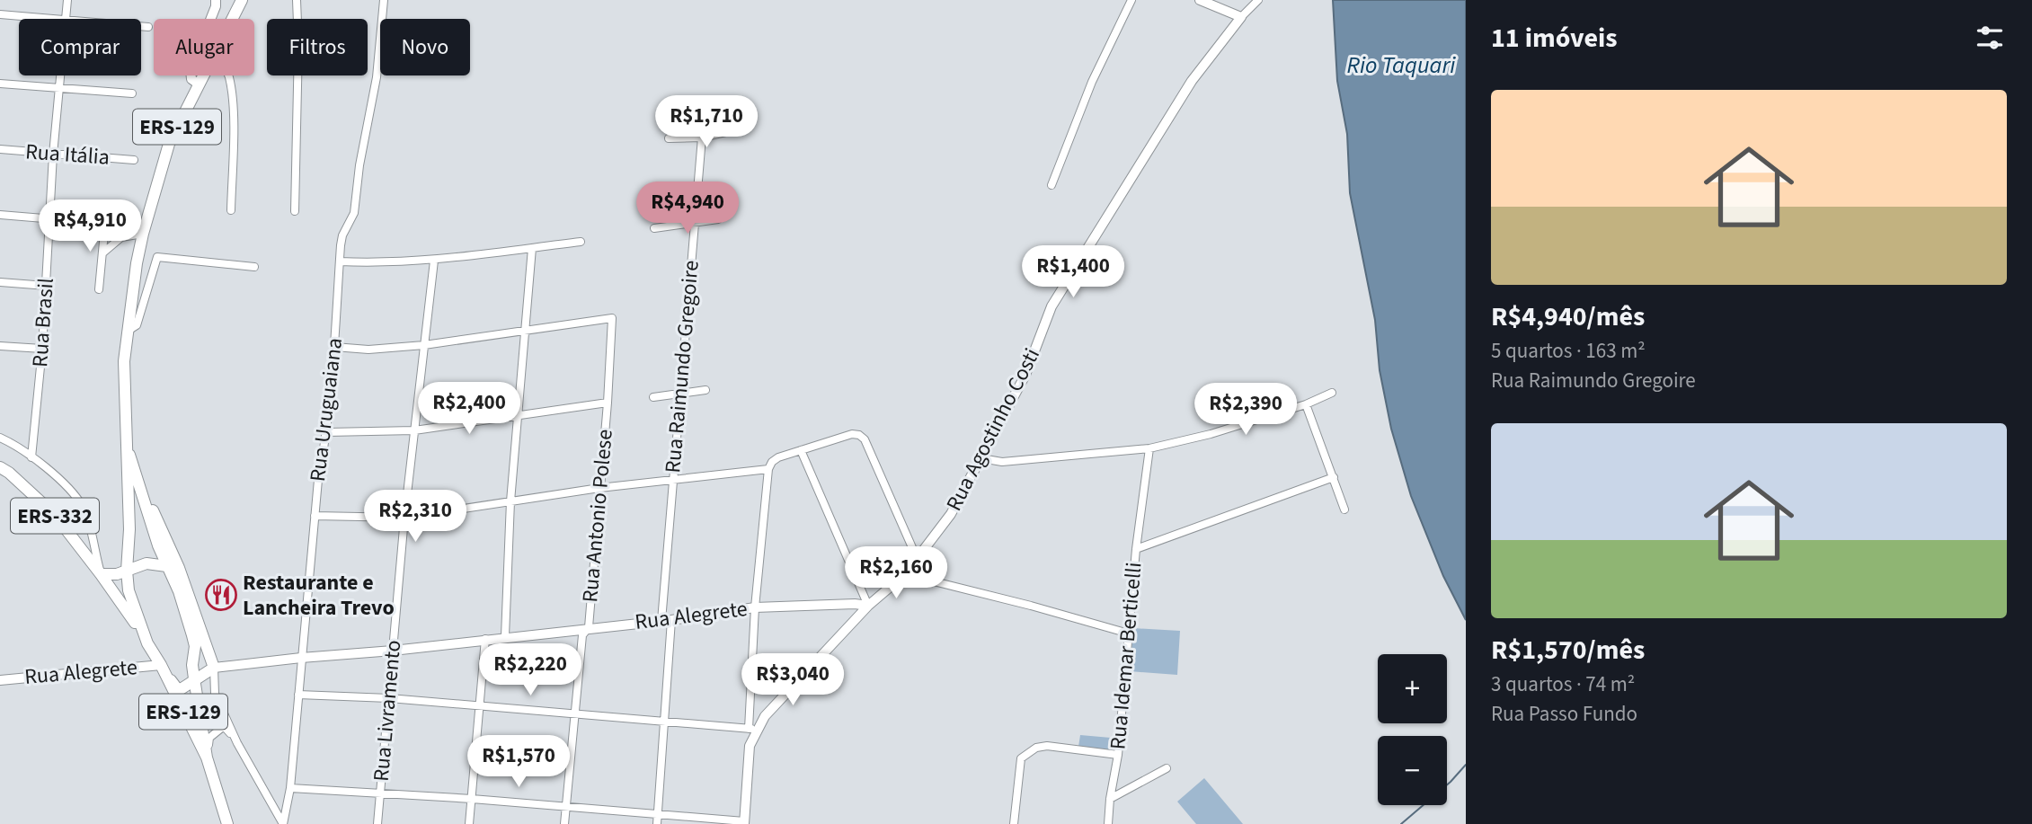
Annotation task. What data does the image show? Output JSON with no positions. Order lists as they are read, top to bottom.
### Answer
{
  "streets": {
    "main road": ["ERS-129", "ERS-332"],
    "street": [
      "Rua Itália",
      "Rua Brasil",
      "Rua Raimundo Gregoire",
      "Rua Uruguaiana",
      "Rua Agostinho Costi",
      "Rua Antonio Polese",
      "Rua Alegrete",
      "Rua Idemar Berticelli",
      "Rua Livramento"
    ]
  },
  "crossings": [
    ["ERS-129", "ERS-332"],
    ["ERS-129", "Rua Alegrete"],
    ["Rua Itália", "Rua Brasil"],
    ["Rua Raimundo Gregoire", "Rua Alegrete"],
    ["Rua Uruguaiana", "Rua Alegrete"],
    ["Rua Agostinho Costi", "Rua Alegrete"],
    ["Rua Antonio Polese", "Rua Alegrete"],
    ["Rua Alegrete", "Rua Livramento"]
  ],
  "water": ["Rio Taquari"],
  "places": {
    "restaurant": ["Restaurante e Lancheira Trevo"]
  },
  "page": {
    "heading": "11 imóveis",
    "chip": [
      "Comprar",
      "Alugar",
      "Filtros",
      "Novo"
    ],
    "list": [
      {
        "name": "R$4,940/mês",
        "note": "5 quartos · 163 m² · Rua Raimundo Gregoire"
      },
      {
        "name": "R$1,570/mês",
        "note": "3 quartos · 74 m² · Rua Passo Fundo"
      }
    ],
    "price": [
      "R$1,710",
      "R$4,940",
      "R$4,910",
      "R$1,400",
      "R$2,400",
      "R$2,390",
      "R$2,310",
      "R$2,160",
      "R$2,220",
      "R$3,040",
      "R$1,570"
    ],
    "map_buttons": ["+", "−"]
  }
}
